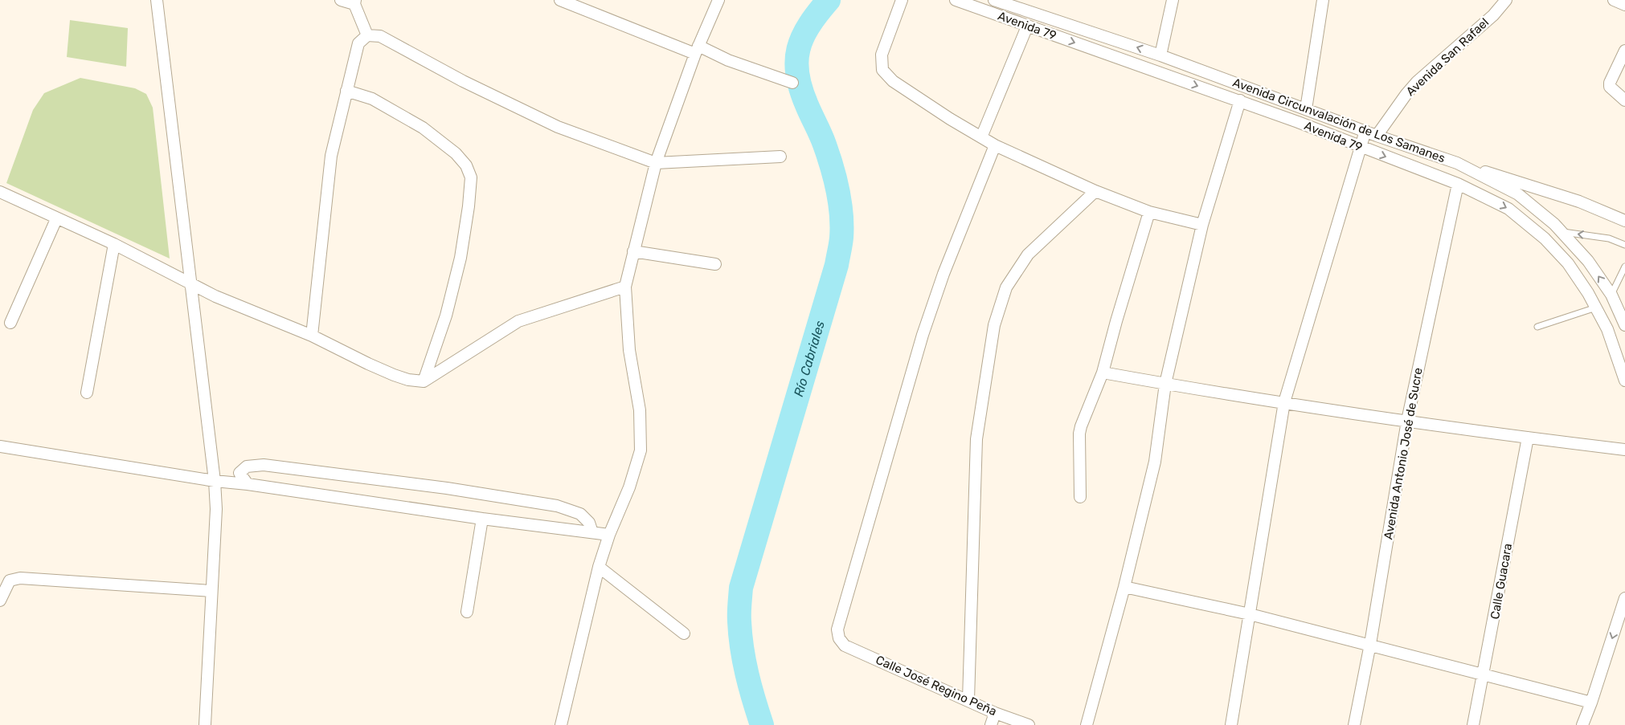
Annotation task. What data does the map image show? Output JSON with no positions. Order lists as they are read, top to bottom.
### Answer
{
  "streets": {
    "street": [
      "Avenida 79",
      "Avenida San Rafael",
      "Avenida Circunvalación de Los Samanes",
      "Avenida Antonio José de Sucre",
      "Calle Guacara",
      "Calle José Regino Peña"
    ]
  },
  "crossings": [
    ["Avenida 79", "Avenida Antonio José de Sucre"],
    ["Avenida San Rafael", "Avenida Circunvalación de Los Samanes"]
  ],
  "water": ["Río Cabriales"]
}
